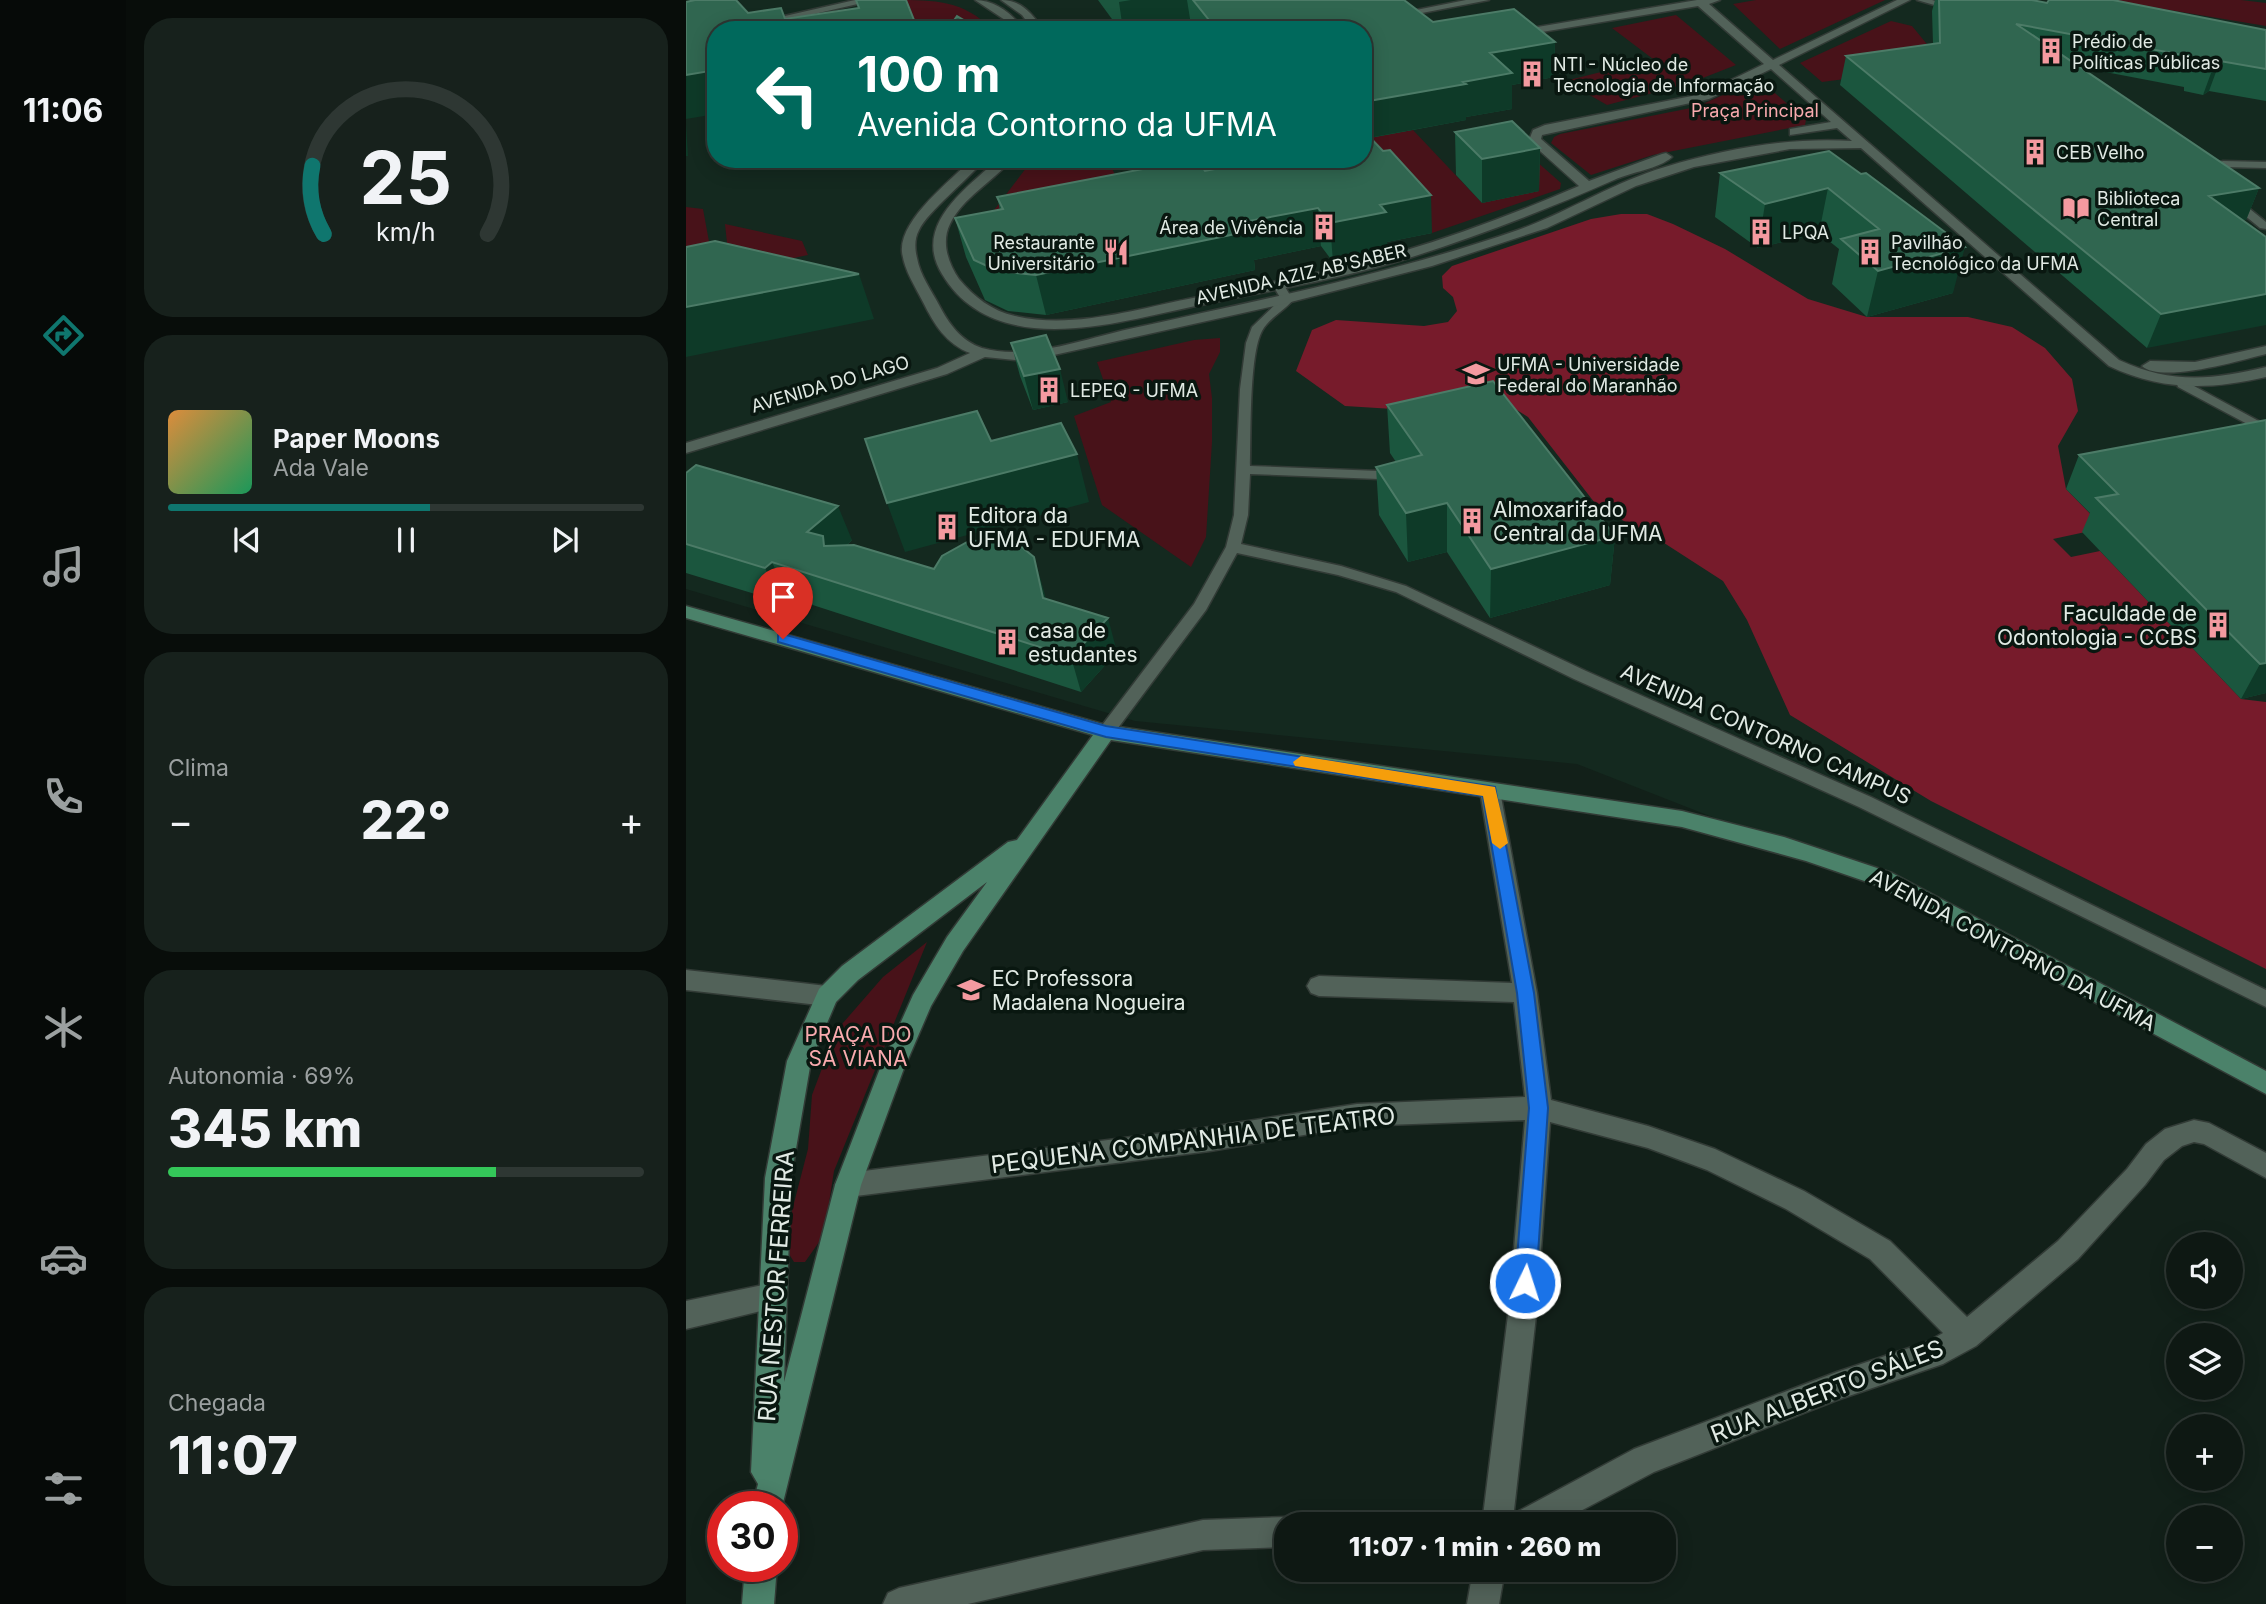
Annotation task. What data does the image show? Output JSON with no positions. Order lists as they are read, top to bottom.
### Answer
{
  "streets": {
    "main road": ["AVENIDA CONTORNO DA UFMA", "RUA NESTOR FERREIRA"],
    "street": [
      "AVENIDA AZIZ AB'SABER",
      "AVENIDA DO LAGO",
      "PEQUENA COMPANHIA DE TEATRO",
      "RUA ALBERTO SÁLES"
    ],
    "lane": ["AVENIDA CONTORNO CAMPUS"]
  },
  "crossings": [
    ["AVENIDA AZIZ AB'SABER", "AVENIDA DO LAGO"],
    ["AVENIDA CONTORNO DA UFMA", "RUA NESTOR FERREIRA"],
    ["PEQUENA COMPANHIA DE TEATRO", "RUA NESTOR FERREIRA"],
    ["PEQUENA COMPANHIA DE TEATRO", "RUA ALBERTO SÁLES"]
  ],
  "parks": ["Praça Principal", "PRAÇA DO SÁ VIANA"],
  "places": {
    "building": [
      "Prédio de Políticas Públicas",
      "NTI - Núcleo de Tecnologia de Informação",
      "CEB Velho",
      "Área de Vivência",
      "LPQA",
      "Pavilhão Tecnológico da UFMA",
      "LEPEQ - UFMA",
      "Almoxarifado Central da UFMA",
      "Editora da UFMA - EDUFMA",
      "Faculdade de Odontologia - CCBS",
      "casa de estudantes"
    ],
    "library": ["Biblioteca Central"],
    "restaurant": ["Restaurante Universitário"],
    "school or university": ["UFMA - Universidade Federal do Maranhão", "EC Professora Madalena Nogueira"]
  },
  "page": {
    "tabs": "11:06",
    "turn": ["100 m", "Avenida Contorno da UFMA"],
    "song": ["Paper Moons", "Ada Vale"],
    "tile": [
      "Clima",
      ["Autonomia · 69%", "345 km"],
      ["Chegada", "11:07"]
    ],
    "heat": ["−", "22°", "+"],
    "map_buttons": ["+", "−"],
    "limit": "30",
    "trip": "11:07 · 1 min · 260 m",
    "gauge": ["25", "km/h"]
  }
}
